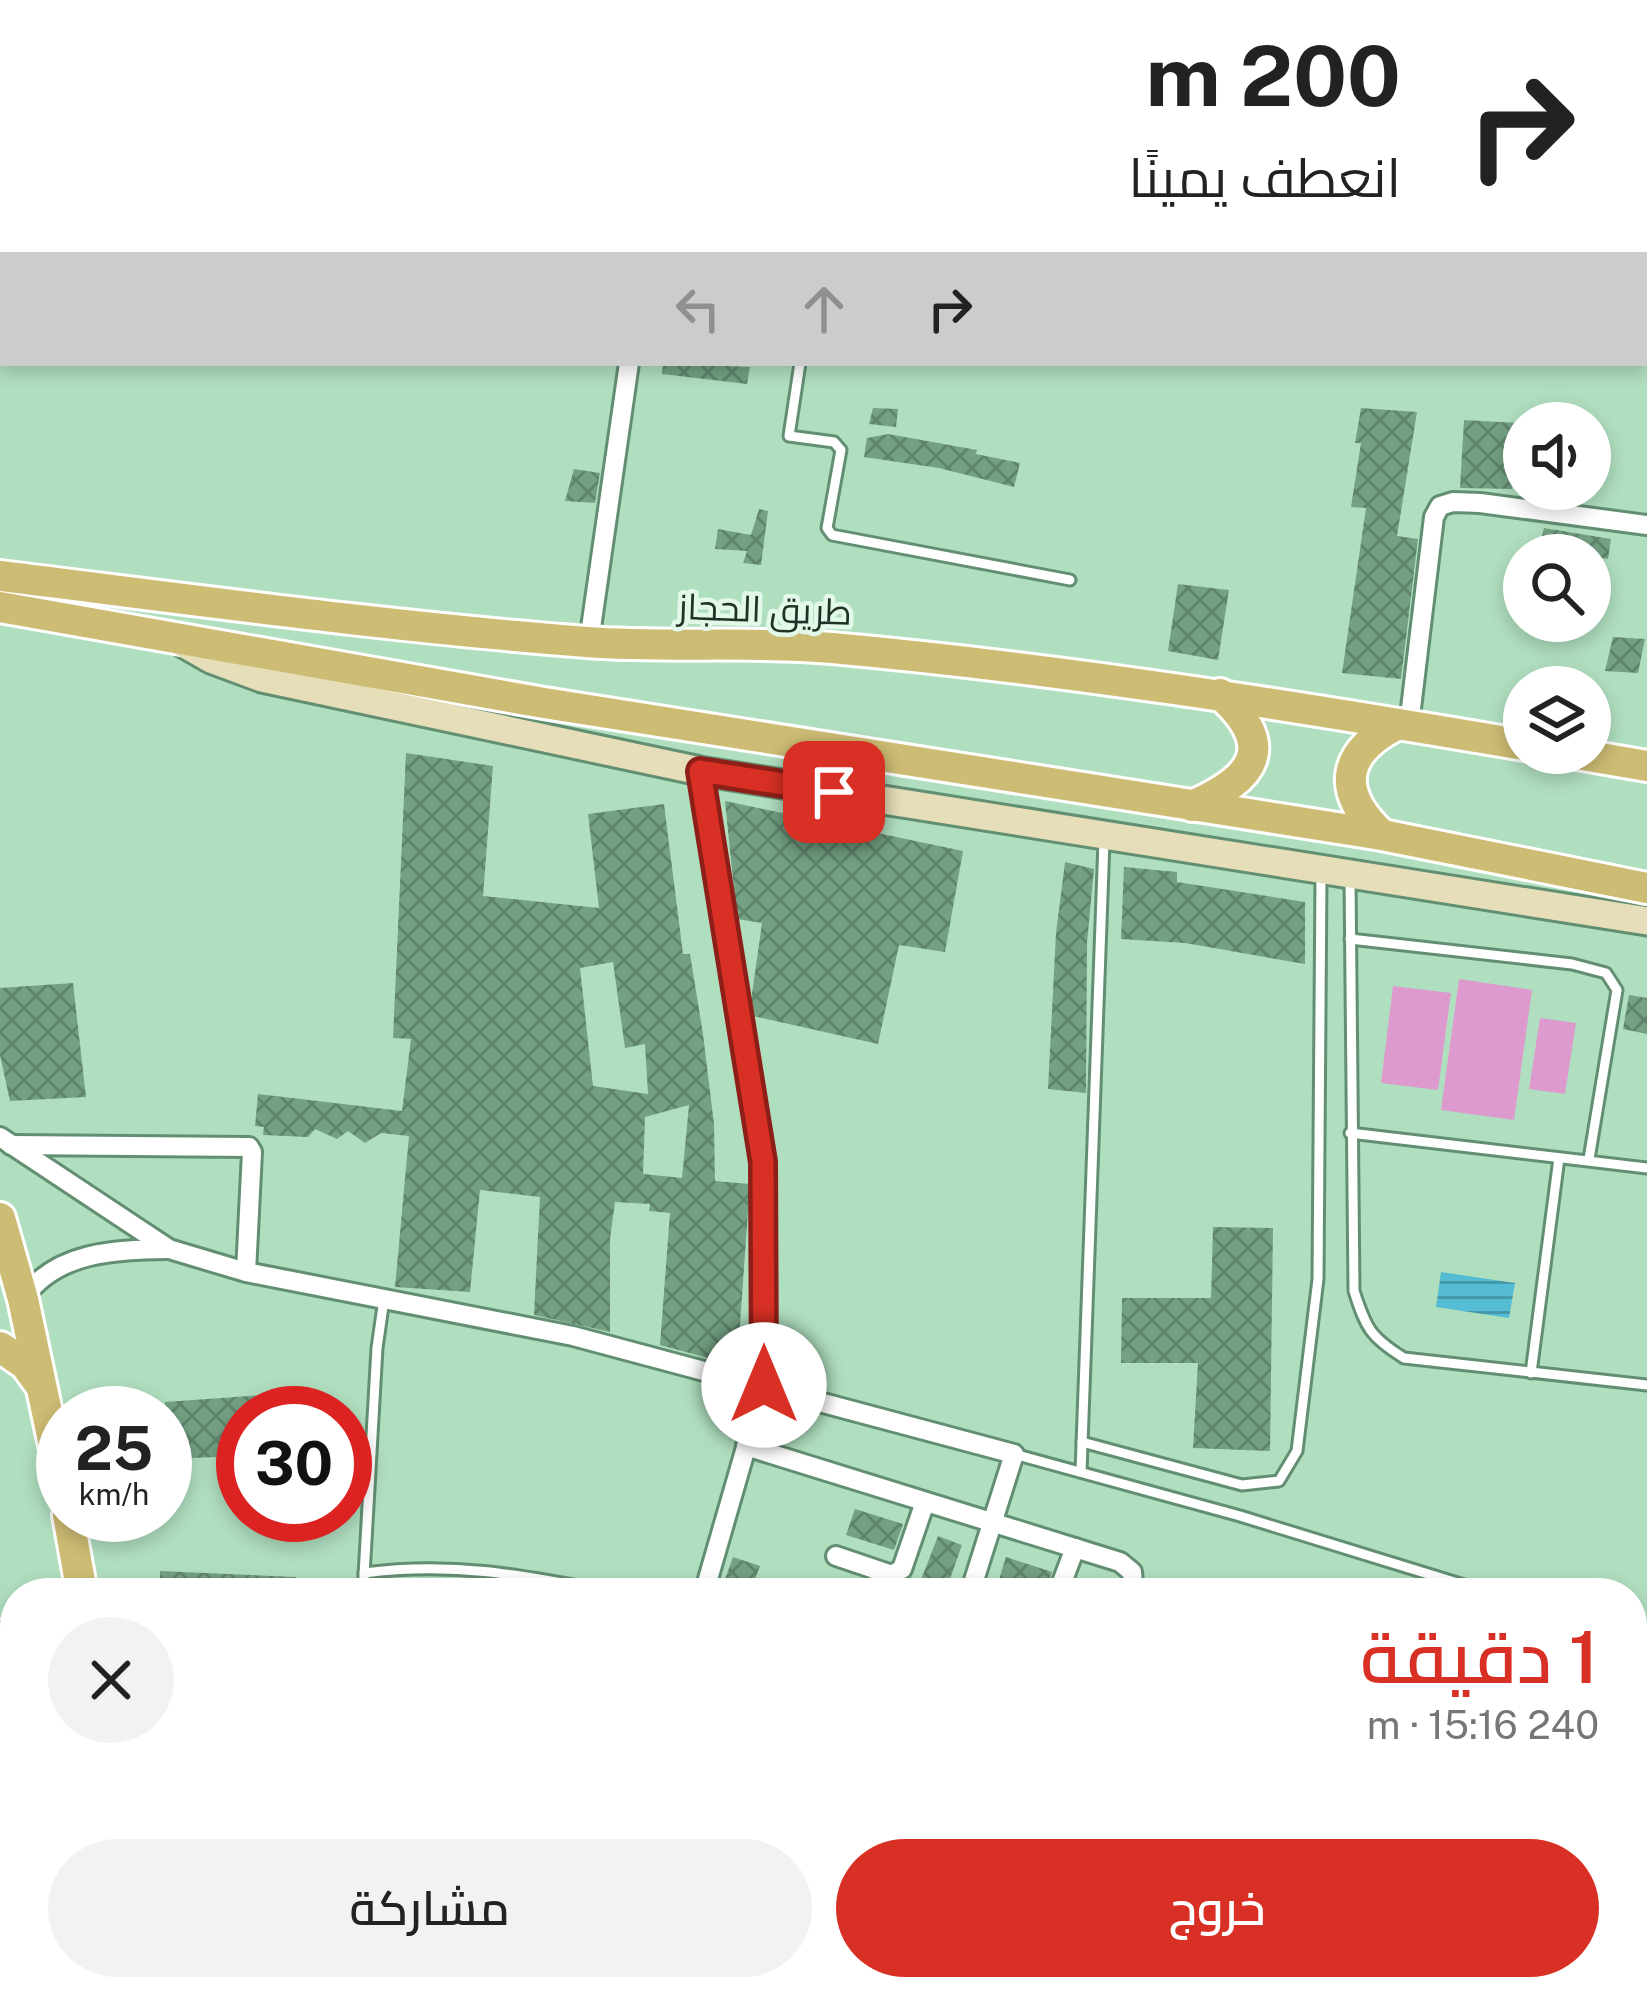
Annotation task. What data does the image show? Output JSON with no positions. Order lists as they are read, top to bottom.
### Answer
{
  "streets": {
    "main road": ["طريق الحجاز"]
  },
  "page": {
    "turn": ["200 m", "انعطف يمينًا"],
    "speed": "25 km/h",
    "limit": "30",
    "heading": ["1 دقيقة", "240 m · 15:16"],
    "buttons": ["خروج", "مشاركة"]
  }
}
